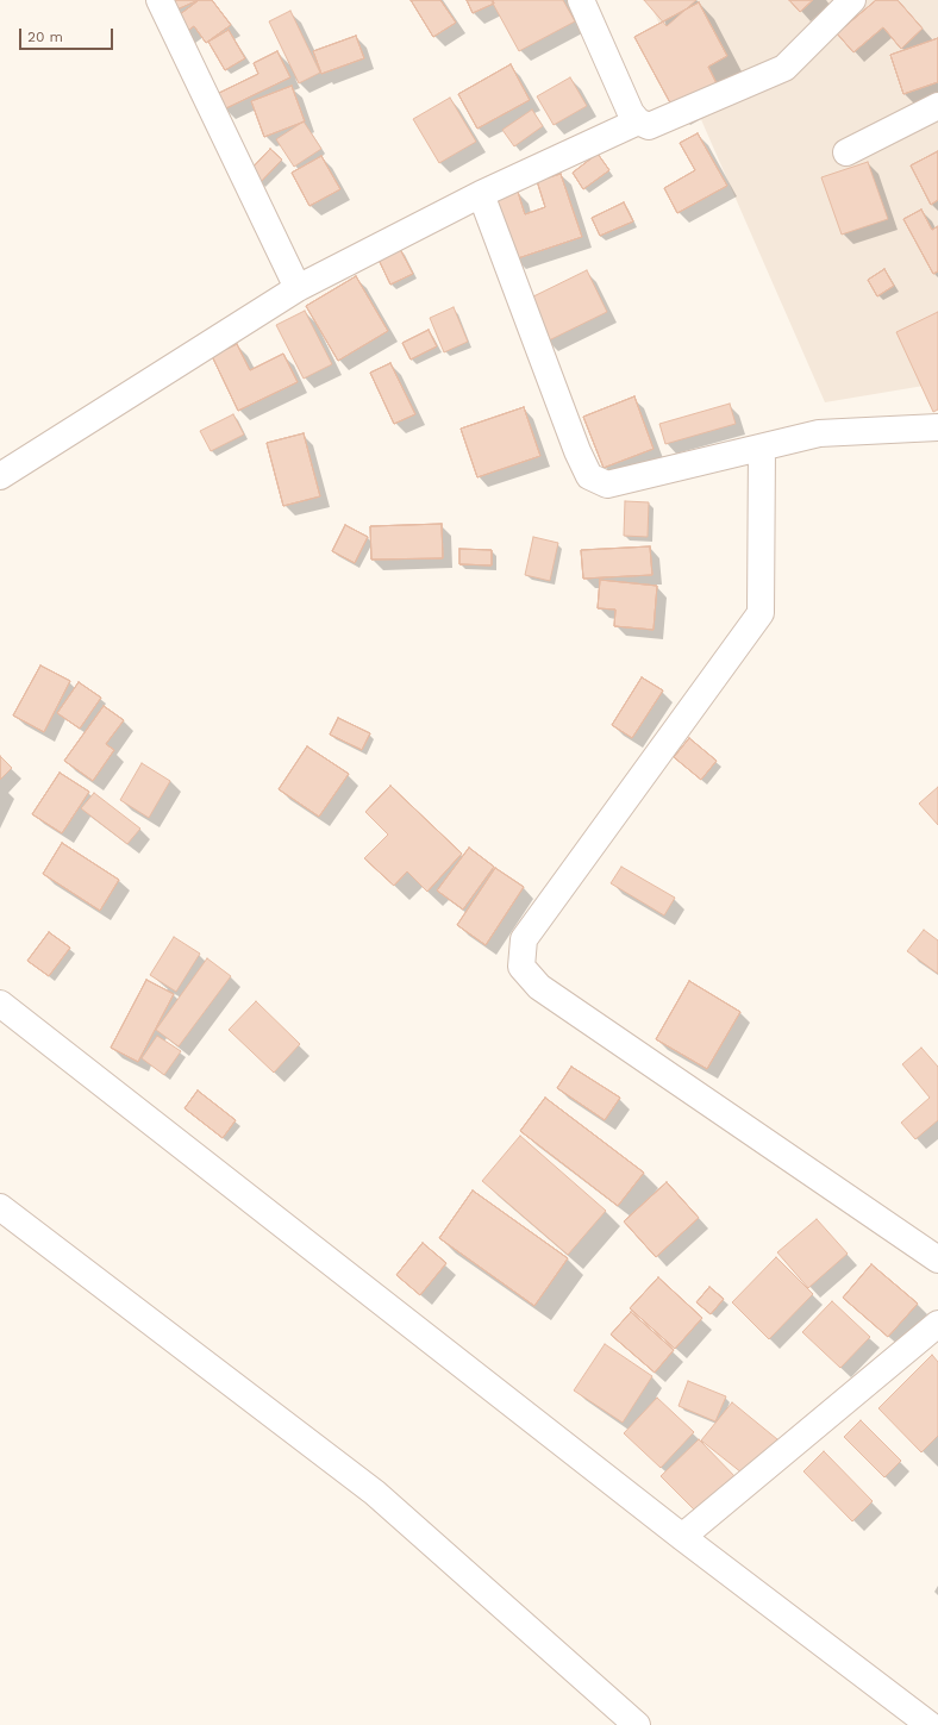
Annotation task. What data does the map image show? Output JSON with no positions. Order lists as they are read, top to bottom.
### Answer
{
  "scale_bar": "20 m"
}
